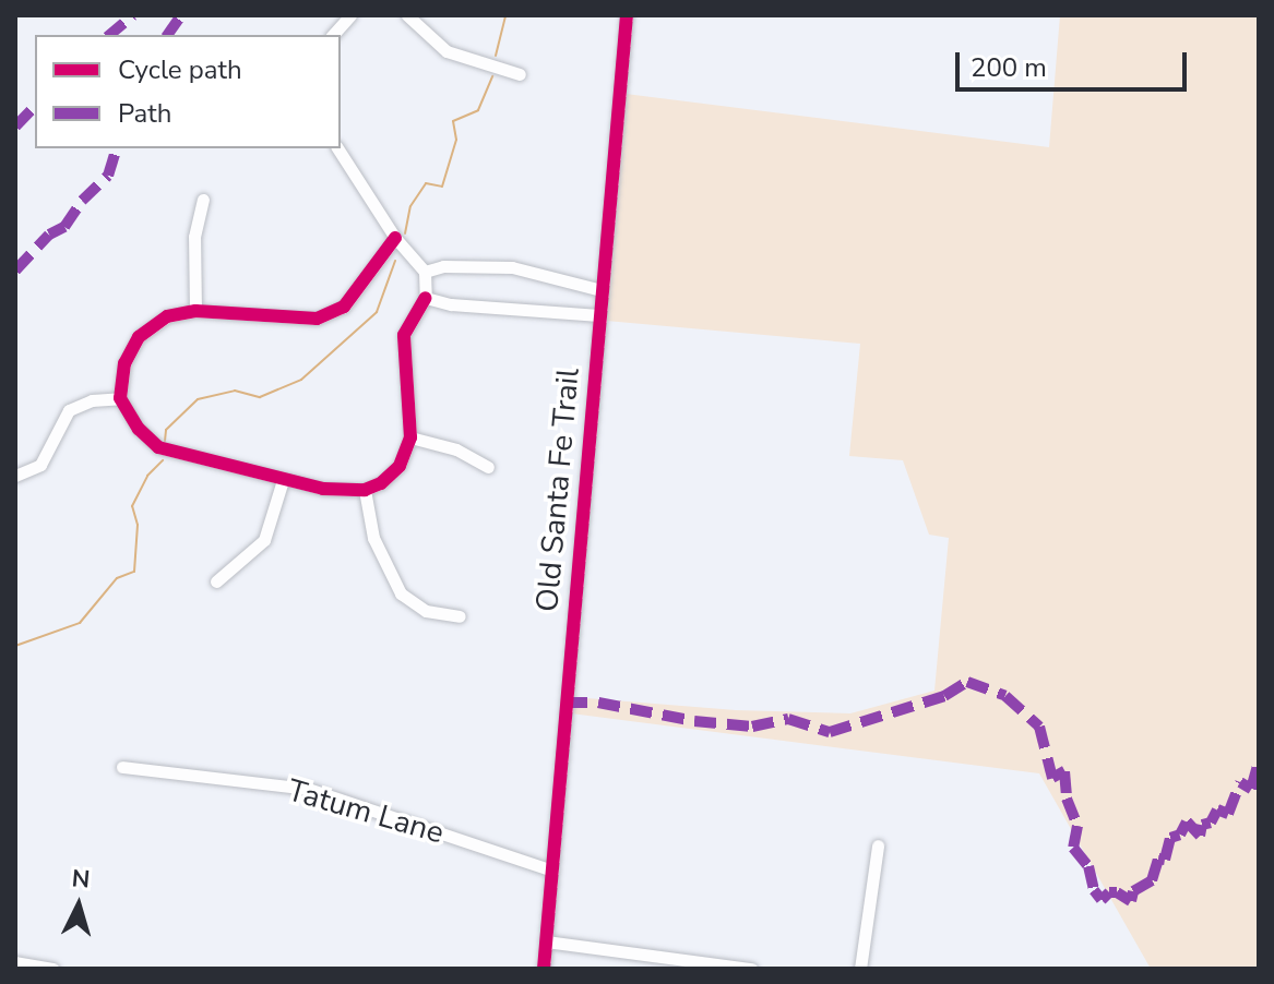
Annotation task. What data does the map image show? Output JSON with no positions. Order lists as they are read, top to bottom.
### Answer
{
  "streets": {
    "street": ["Old Santa Fe Trail", "Tatum Lane"]
  },
  "crossings": [
    ["Old Santa Fe Trail", "Tatum Lane"]
  ],
  "legend": ["Cycle path", "Path"],
  "scale_bar": "200 m",
  "north": "top"
}
